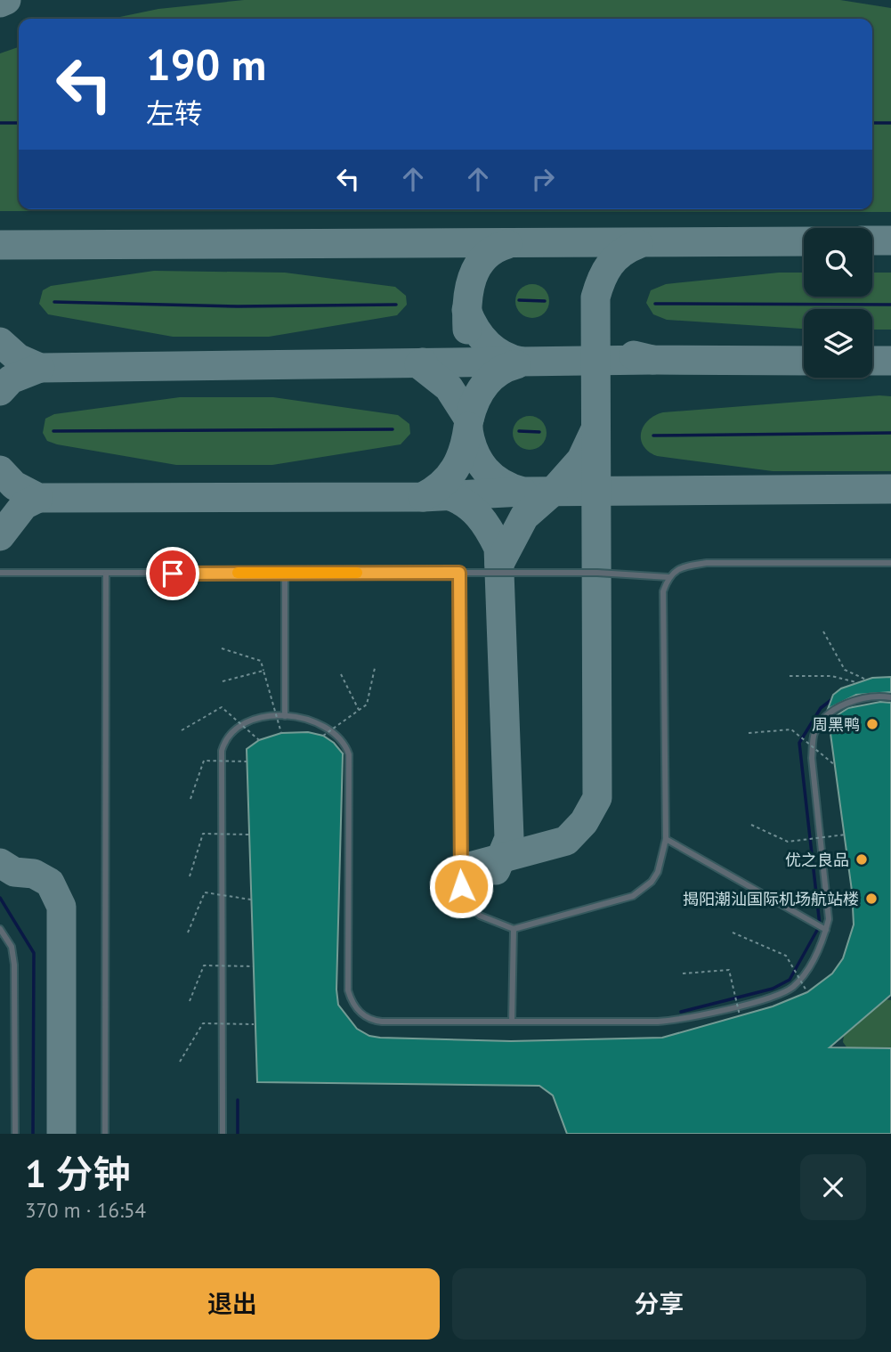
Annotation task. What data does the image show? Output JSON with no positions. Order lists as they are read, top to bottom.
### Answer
{
  "places": ["周黑鸭", "优之良品", "揭阳潮汕国际机场航站楼"],
  "page": {
    "turn": ["190 m", "左转"],
    "heading": ["1 分钟", "370 m · 16:54"],
    "buttons": ["退出", "分享"]
  }
}
